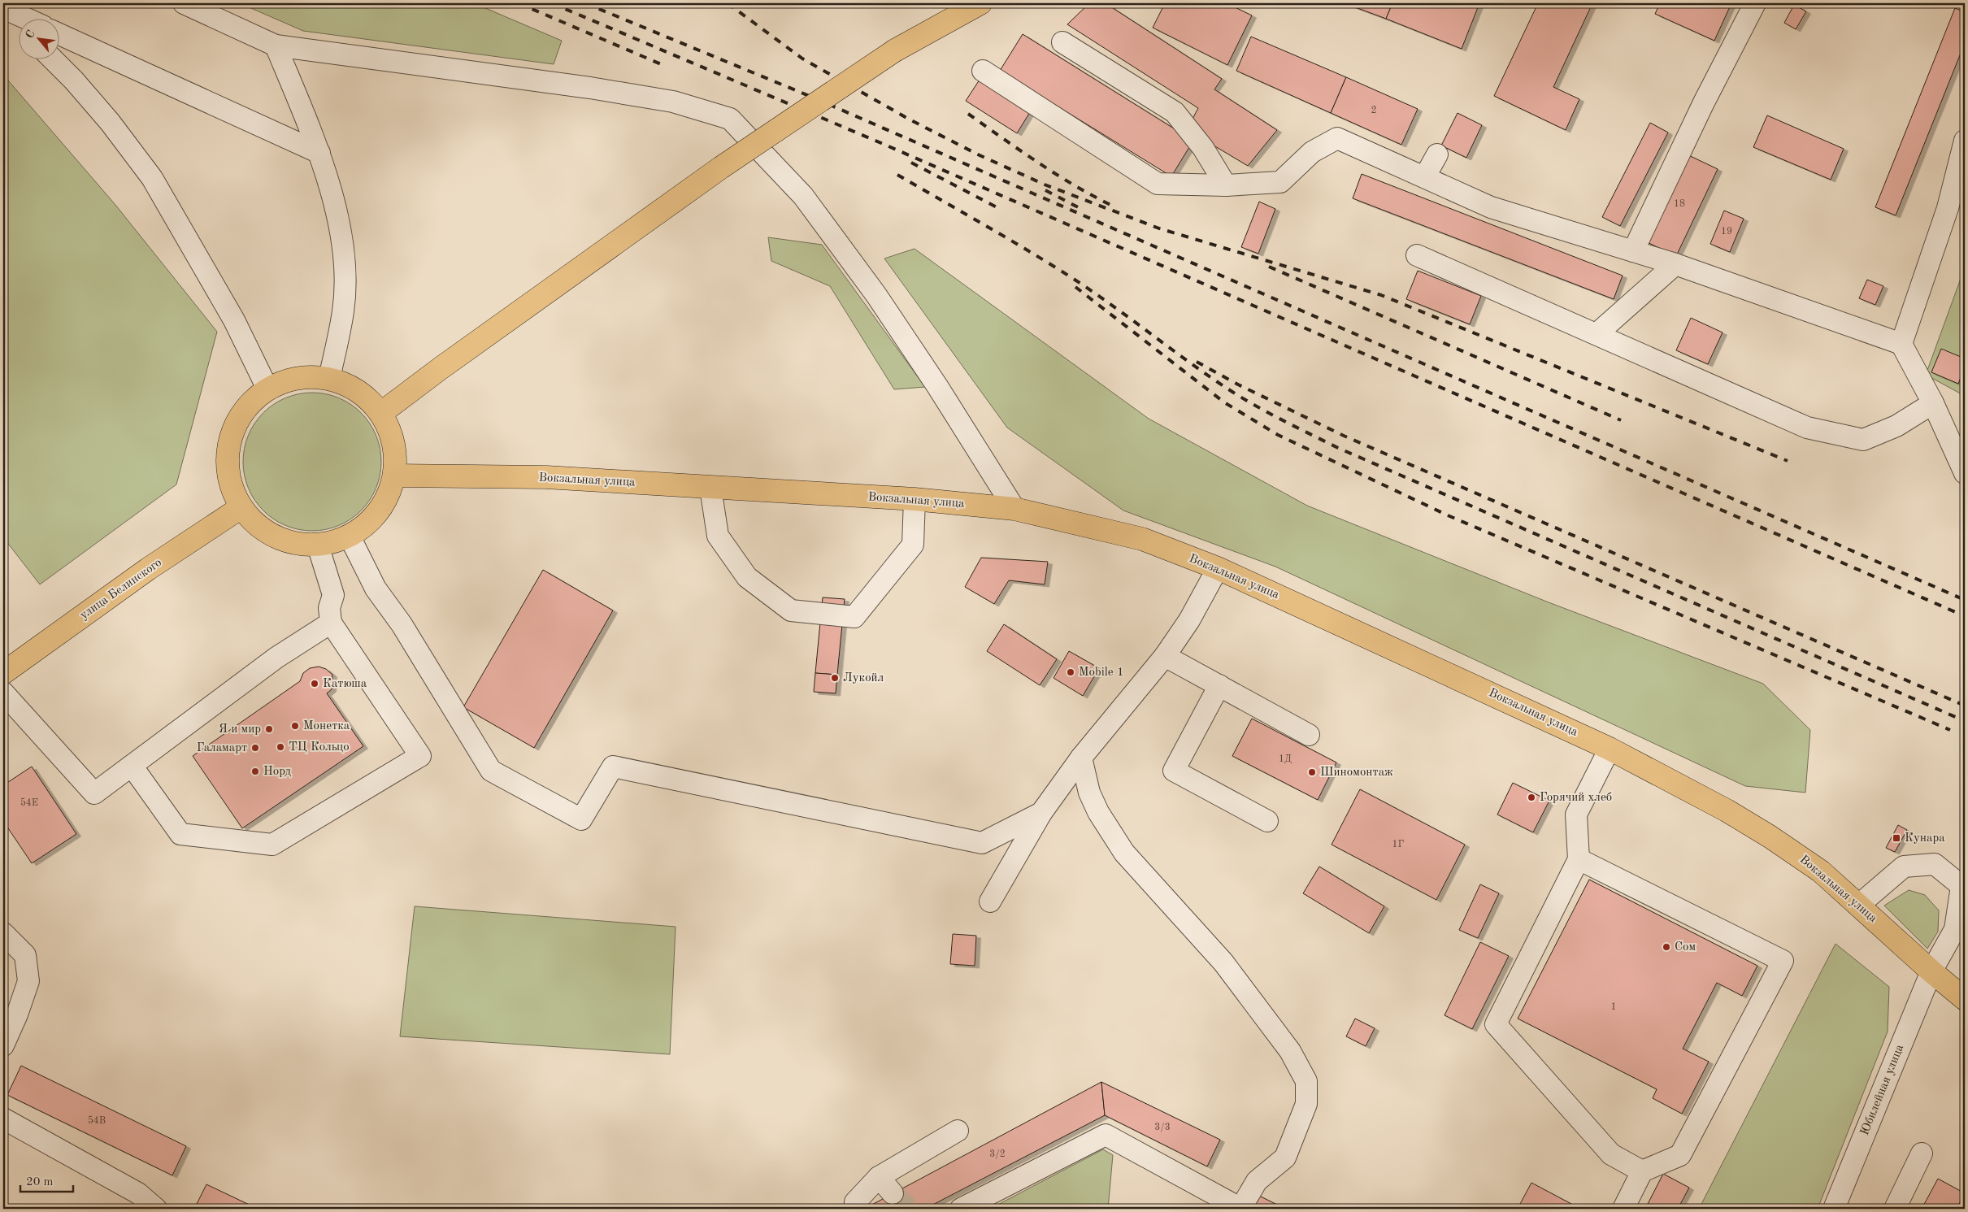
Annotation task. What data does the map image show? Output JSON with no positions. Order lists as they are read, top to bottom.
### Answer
{
  "streets": {
    "main road": ["Вокзальная улица", "улица Белинского"],
    "street": ["Юбилейная улица"]
  },
  "crossings": [
    ["Вокзальная улица", "Юбилейная улица"]
  ],
  "places": {
    "other": [
      "Mobile 1",
      "Лукойл",
      "Катюша",
      "Монетка",
      "Я и мир",
      "ТЦ Кольцо",
      "Галамарт",
      "Норд",
      "Шиномонтаж",
      "Горячий хлеб",
      "Сом"
    ],
    "transit": ["Кунара"]
  },
  "house_numbers": [
    "2",
    "18",
    "19",
    "1Д",
    "54Е",
    "1Г",
    "1",
    "54В",
    "3/3",
    "3/2"
  ],
  "scale_bar": "20 m",
  "north": "top left"
}
